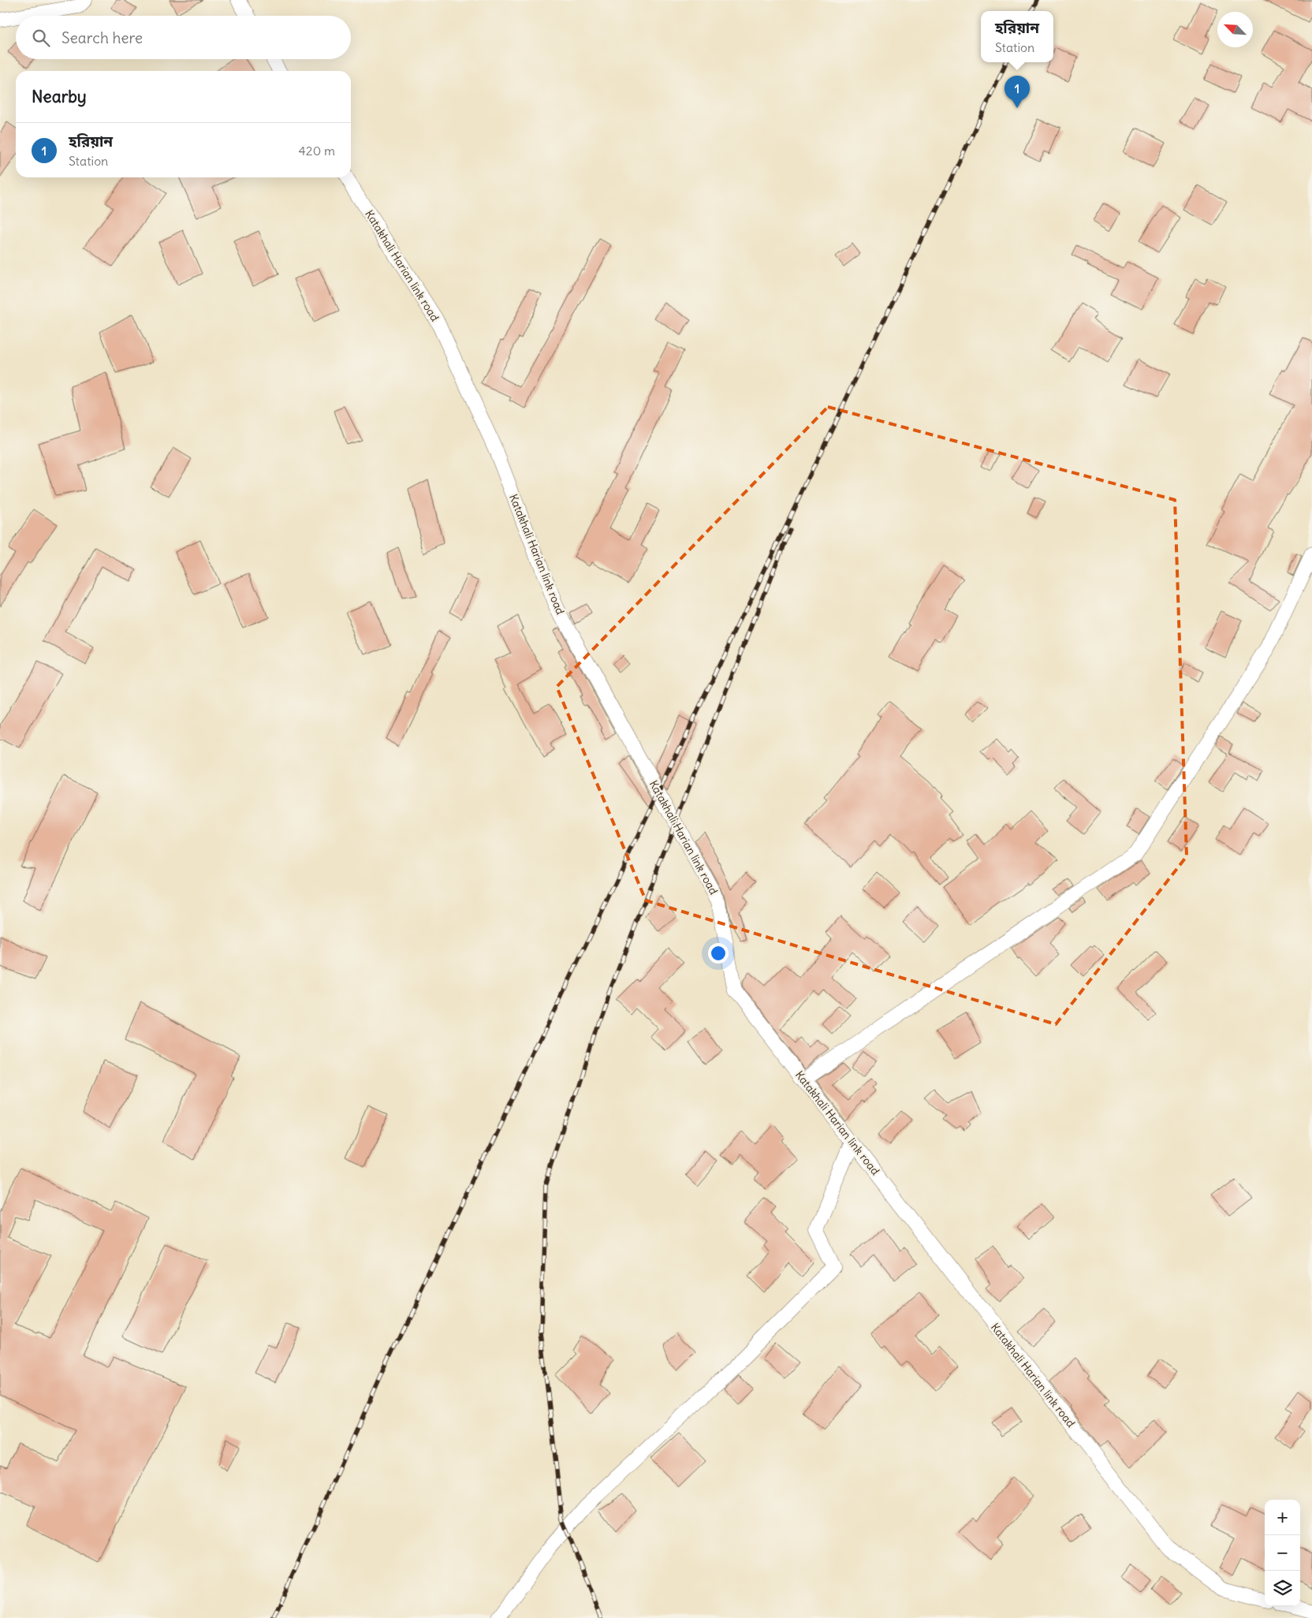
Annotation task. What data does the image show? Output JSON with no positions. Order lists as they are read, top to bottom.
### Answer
{
  "streets": {
    "street": ["Katakhali Harian link road"]
  },
  "north": "top left",
  "page": {
    "popup": ["হরিয়ান", "Station"],
    "search": "Search here",
    "heading": "Nearby",
    "pins": "1",
    "list": [
      {
        "mark": "1",
        "name": "হরিয়ান",
        "note": "Station",
        "value": "420 m"
      }
    ],
    "map_buttons": ["+", "−"]
  }
}
